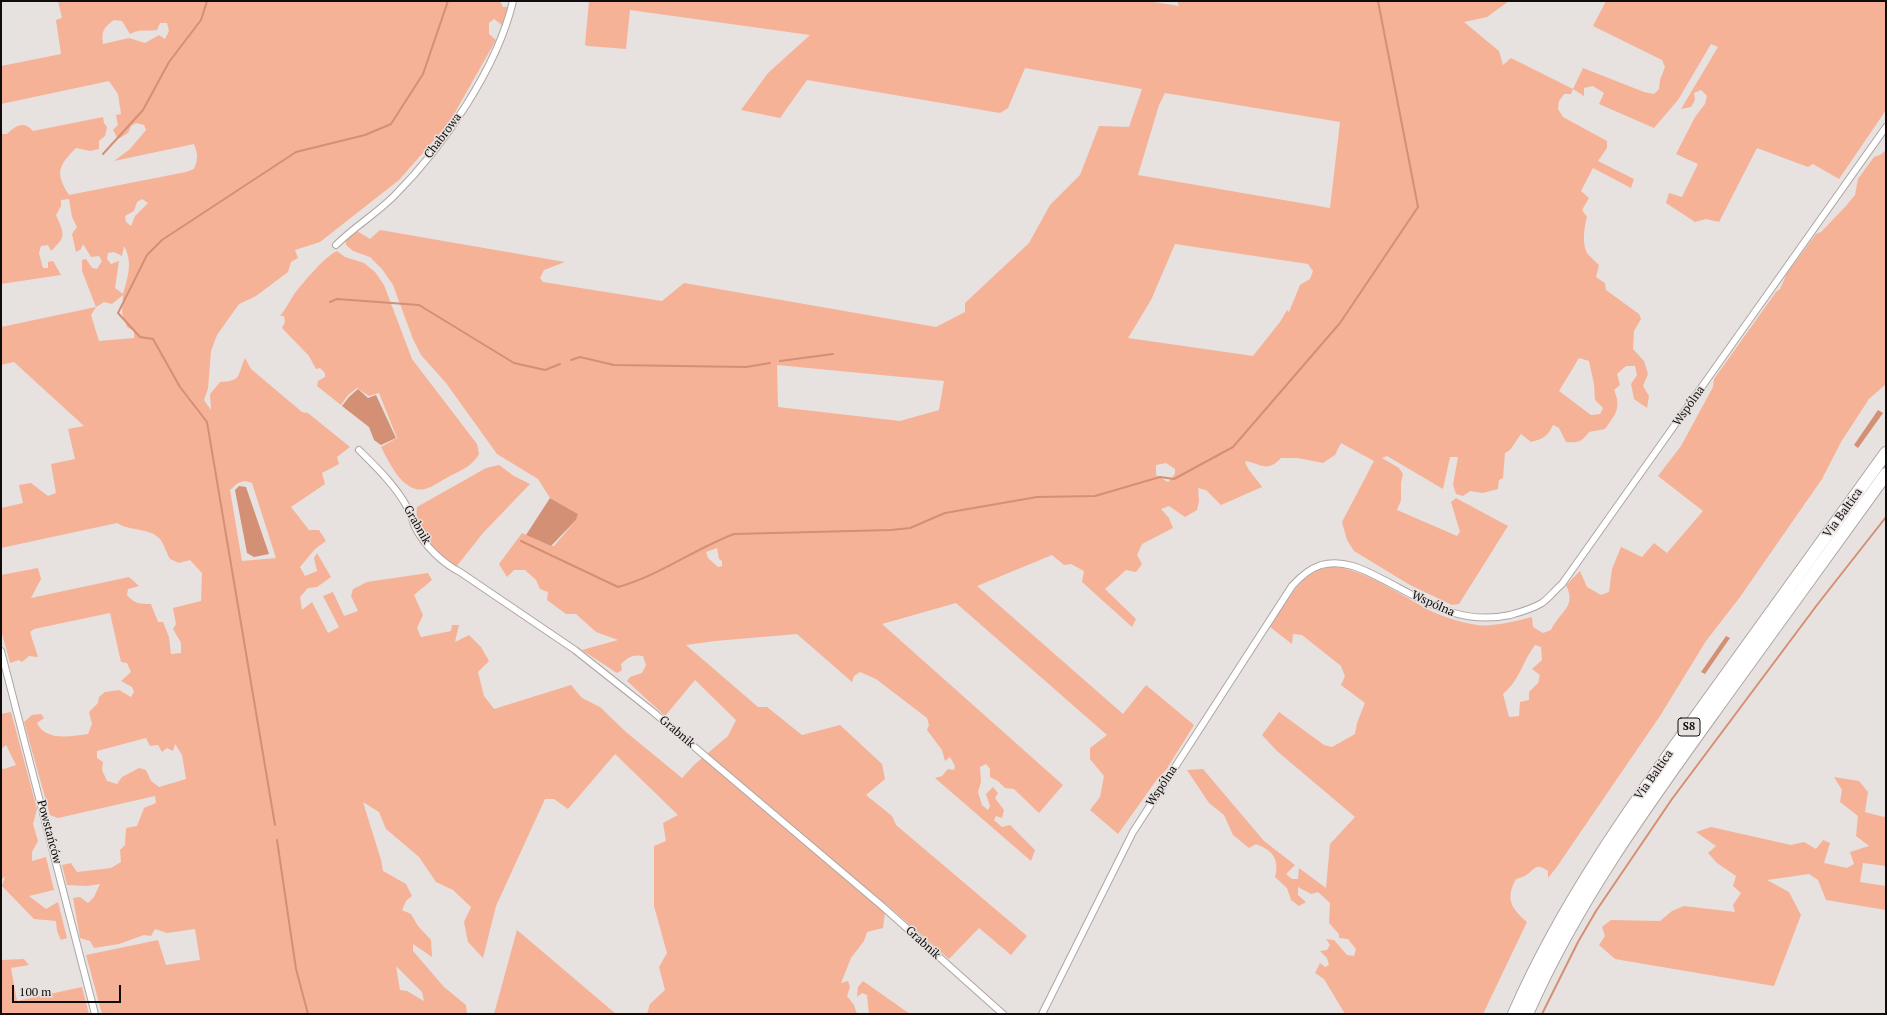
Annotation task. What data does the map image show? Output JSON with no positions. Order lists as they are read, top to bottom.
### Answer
{
  "streets": {
    "highway": ["Via Baltica", "S8"],
    "street": [
      "Chabrowa",
      "Wspólna",
      "Grabnik",
      "Powstańców"
    ]
  },
  "scale_bar": "100 m"
}
